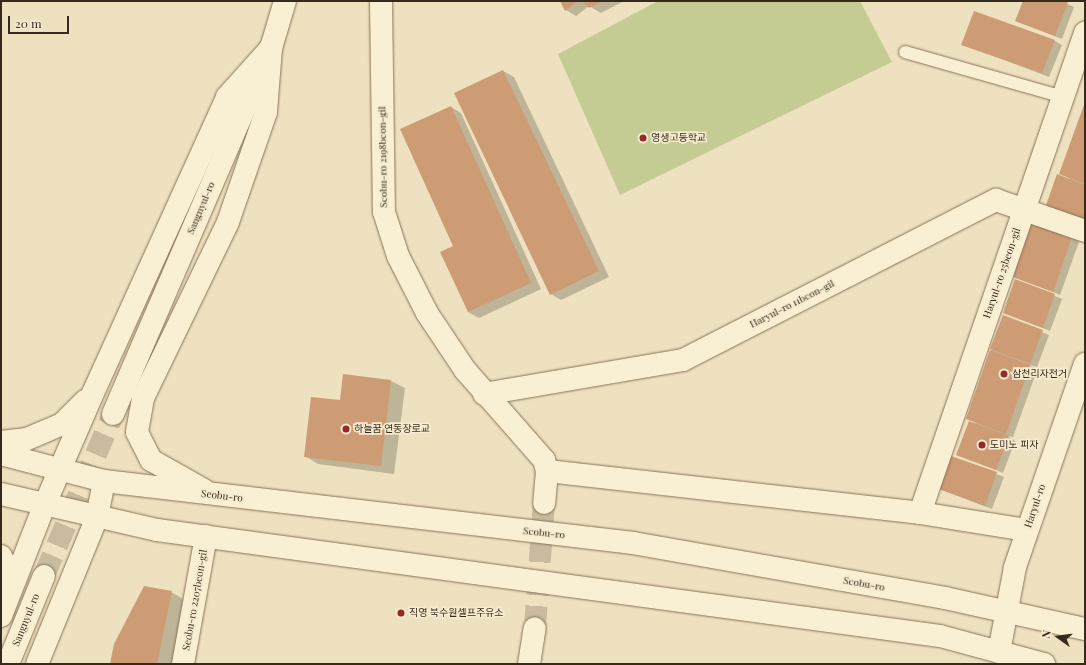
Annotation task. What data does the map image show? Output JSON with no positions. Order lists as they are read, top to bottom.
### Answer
{
  "streets": {
    "main road": [
      "Seobu-ro 2198beon-gil",
      "Sangnyul-ro",
      "Haryul-ro 25beon-gil",
      "Haryul-ro 11beon-gil",
      "Seobu-ro",
      "Haryul-ro",
      "Seobu-ro 2207beon-gil"
    ]
  },
  "crossings": [
    ["Seobu-ro 2198beon-gil", "Haryul-ro 11beon-gil"],
    ["Haryul-ro 25beon-gil", "Haryul-ro 11beon-gil"],
    ["Seobu-ro", "Haryul-ro"]
  ],
  "places": [
    "영생고등학교",
    "삼천리자전거",
    "하늘꿈 연동장로교",
    "도미노 피자",
    "직영 북수원셀프주유소"
  ],
  "scale_bar": "20 m",
  "north": "left"
}
